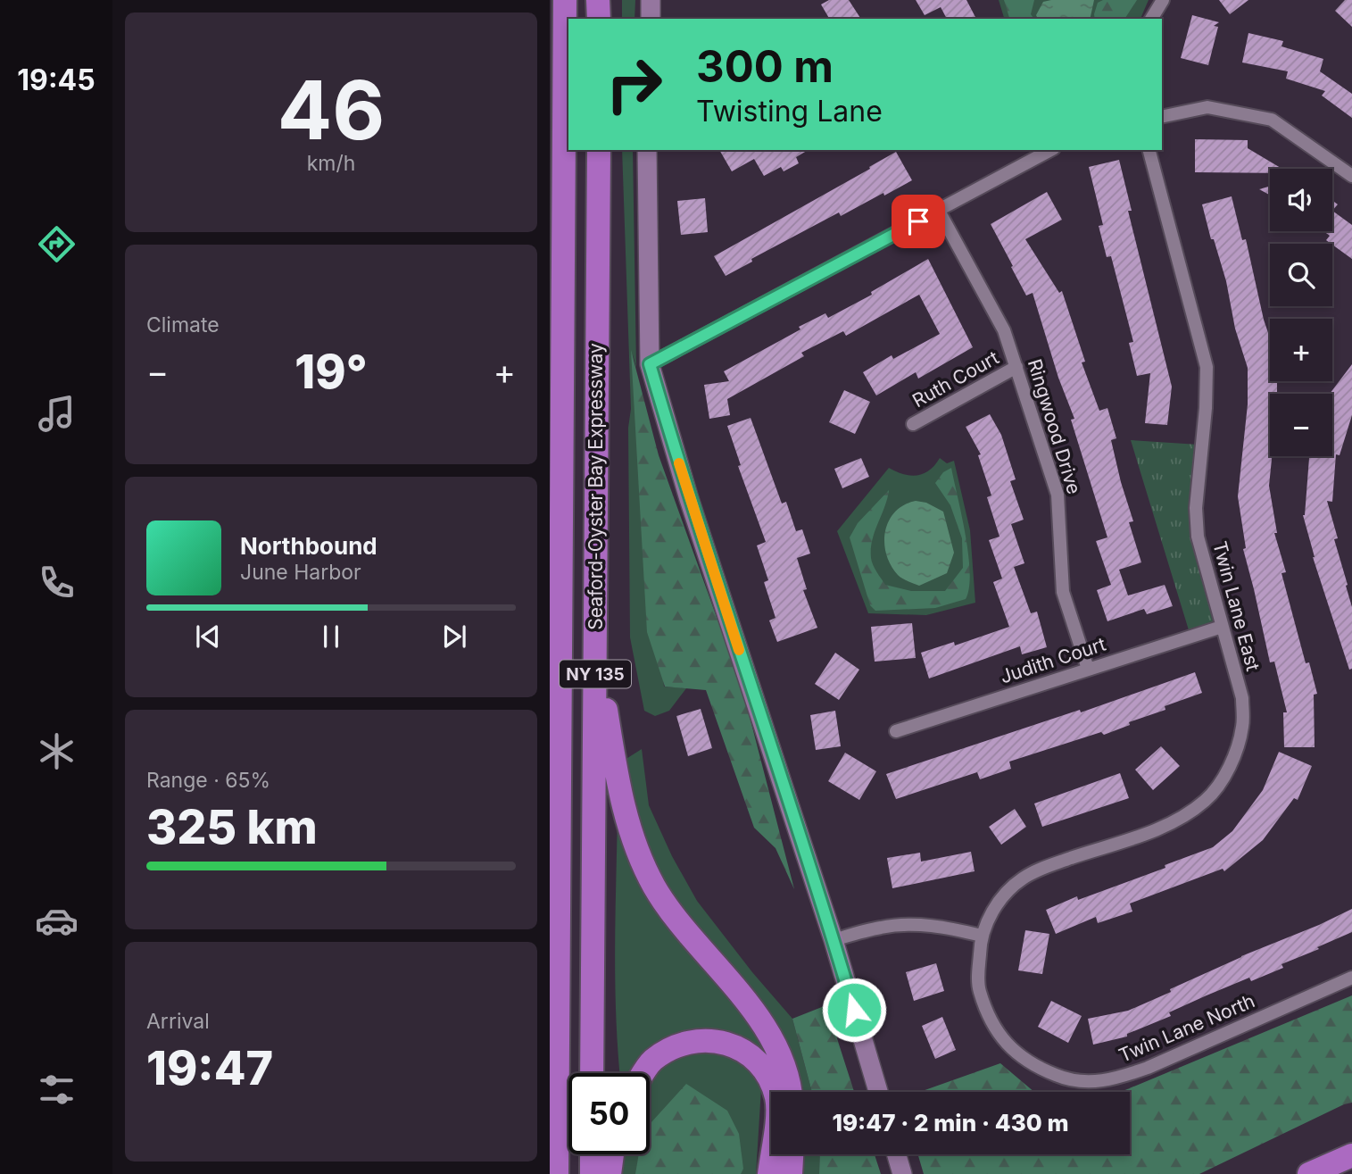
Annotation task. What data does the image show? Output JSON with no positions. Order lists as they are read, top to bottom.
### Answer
{
  "streets": {
    "highway": ["Seaford-Oyster Bay Expressway", "NY 135"],
    "street": [
      "Ruth Court",
      "Ringwood Drive",
      "Twin Lane East",
      "Judith Court",
      "Twin Lane North"
    ]
  },
  "crossings": [
    ["Ruth Court", "Ringwood Drive"],
    ["Ringwood Drive", "Judith Court"],
    ["Twin Lane East", "Judith Court"],
    ["Twin Lane East", "Twin Lane North"]
  ],
  "page": {
    "tabs": "19:45",
    "tile": [
      ["46", "km/h"],
      "Climate",
      ["Range · 65%", "325 km"],
      ["Arrival", "19:47"]
    ],
    "turn": ["300 m", "Twisting Lane"],
    "map_buttons": ["+", "−"],
    "heat": ["−", "19°", "+"],
    "song": ["Northbound", "June Harbor"],
    "limit": "50",
    "trip": "19:47 · 2 min · 430 m"
  }
}
